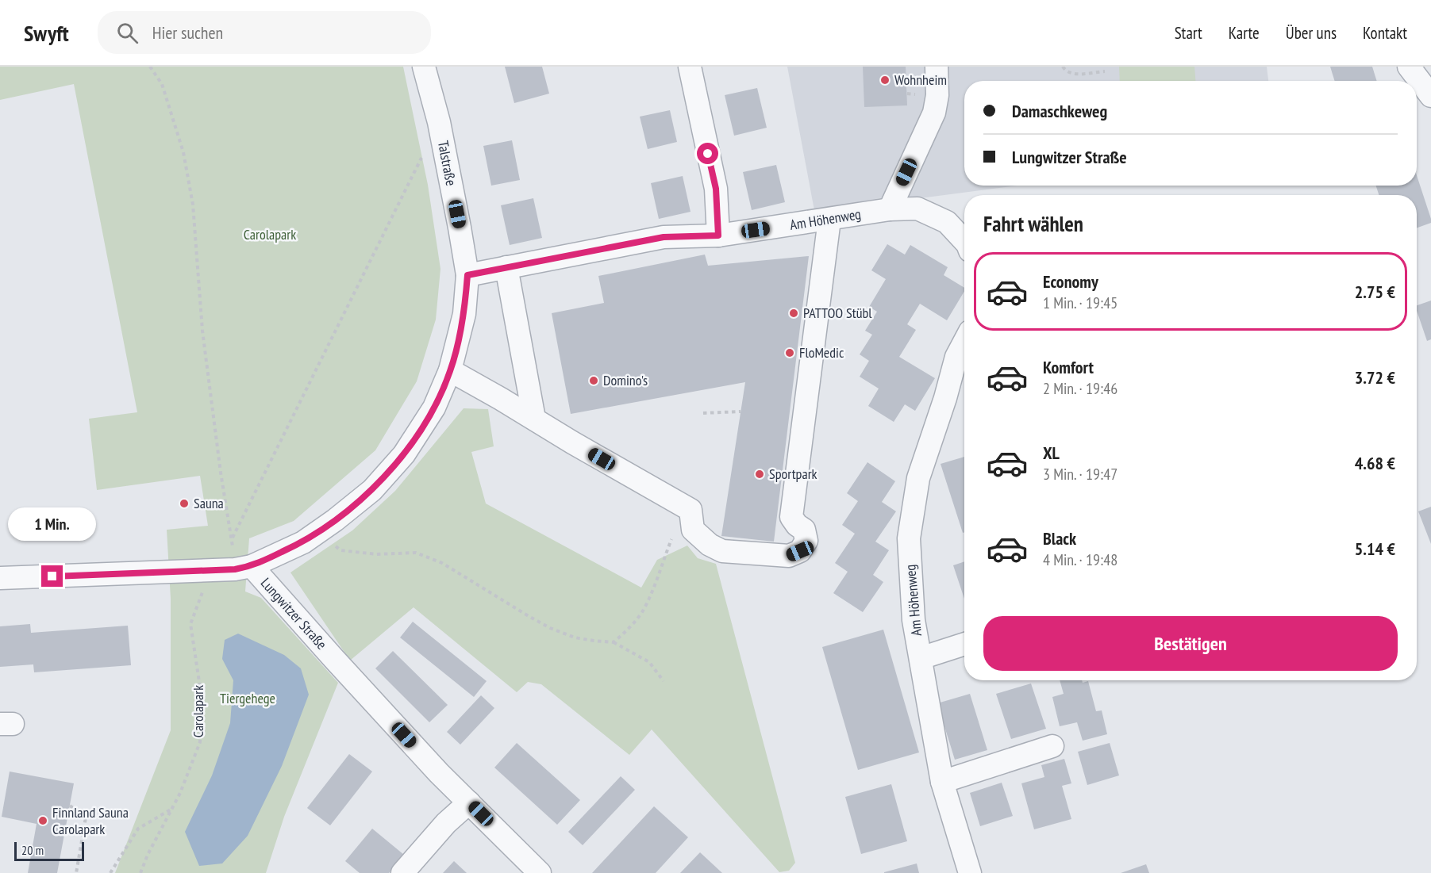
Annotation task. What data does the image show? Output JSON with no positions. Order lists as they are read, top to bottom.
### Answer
{
  "streets": {
    "street": ["Talstraße", "Am Höhenweg", "Lungwitzer Straße"],
    "path": ["Carolapark"]
  },
  "crossings": [
    ["Talstraße", "Am Höhenweg"],
    ["Talstraße", "Lungwitzer Straße"]
  ],
  "parks": ["Carolapark", "Tiergehege"],
  "places": [
    "Wohnheim",
    "PATTOO Stübl",
    "FloMedic",
    "Domino's",
    "Sportpark",
    "Sauna",
    "Finnland Sauna Carolapark"
  ],
  "scale_bar": "20 m",
  "page": {
    "header": "Swyft",
    "search": "Hier suchen",
    "nav": [
      "Start",
      "Karte",
      "Über uns",
      "Kontakt"
    ],
    "banner": ["Damaschkeweg", "Lungwitzer Straße"],
    "heading": "Fahrt wählen",
    "list": [
      {
        "name": "Economy",
        "note": "1 Min. · 19:45",
        "value": "2.75 €"
      },
      {
        "name": "Komfort",
        "note": "2 Min. · 19:46",
        "value": "3.72 €"
      },
      {
        "name": "XL",
        "note": "3 Min. · 19:47",
        "value": "4.68 €"
      },
      {
        "name": "Black",
        "note": "4 Min. · 19:48",
        "value": "5.14 €"
      }
    ],
    "bubble": "1 Min.",
    "buttons": "Bestätigen",
    "scale": "20 m"
  }
}
